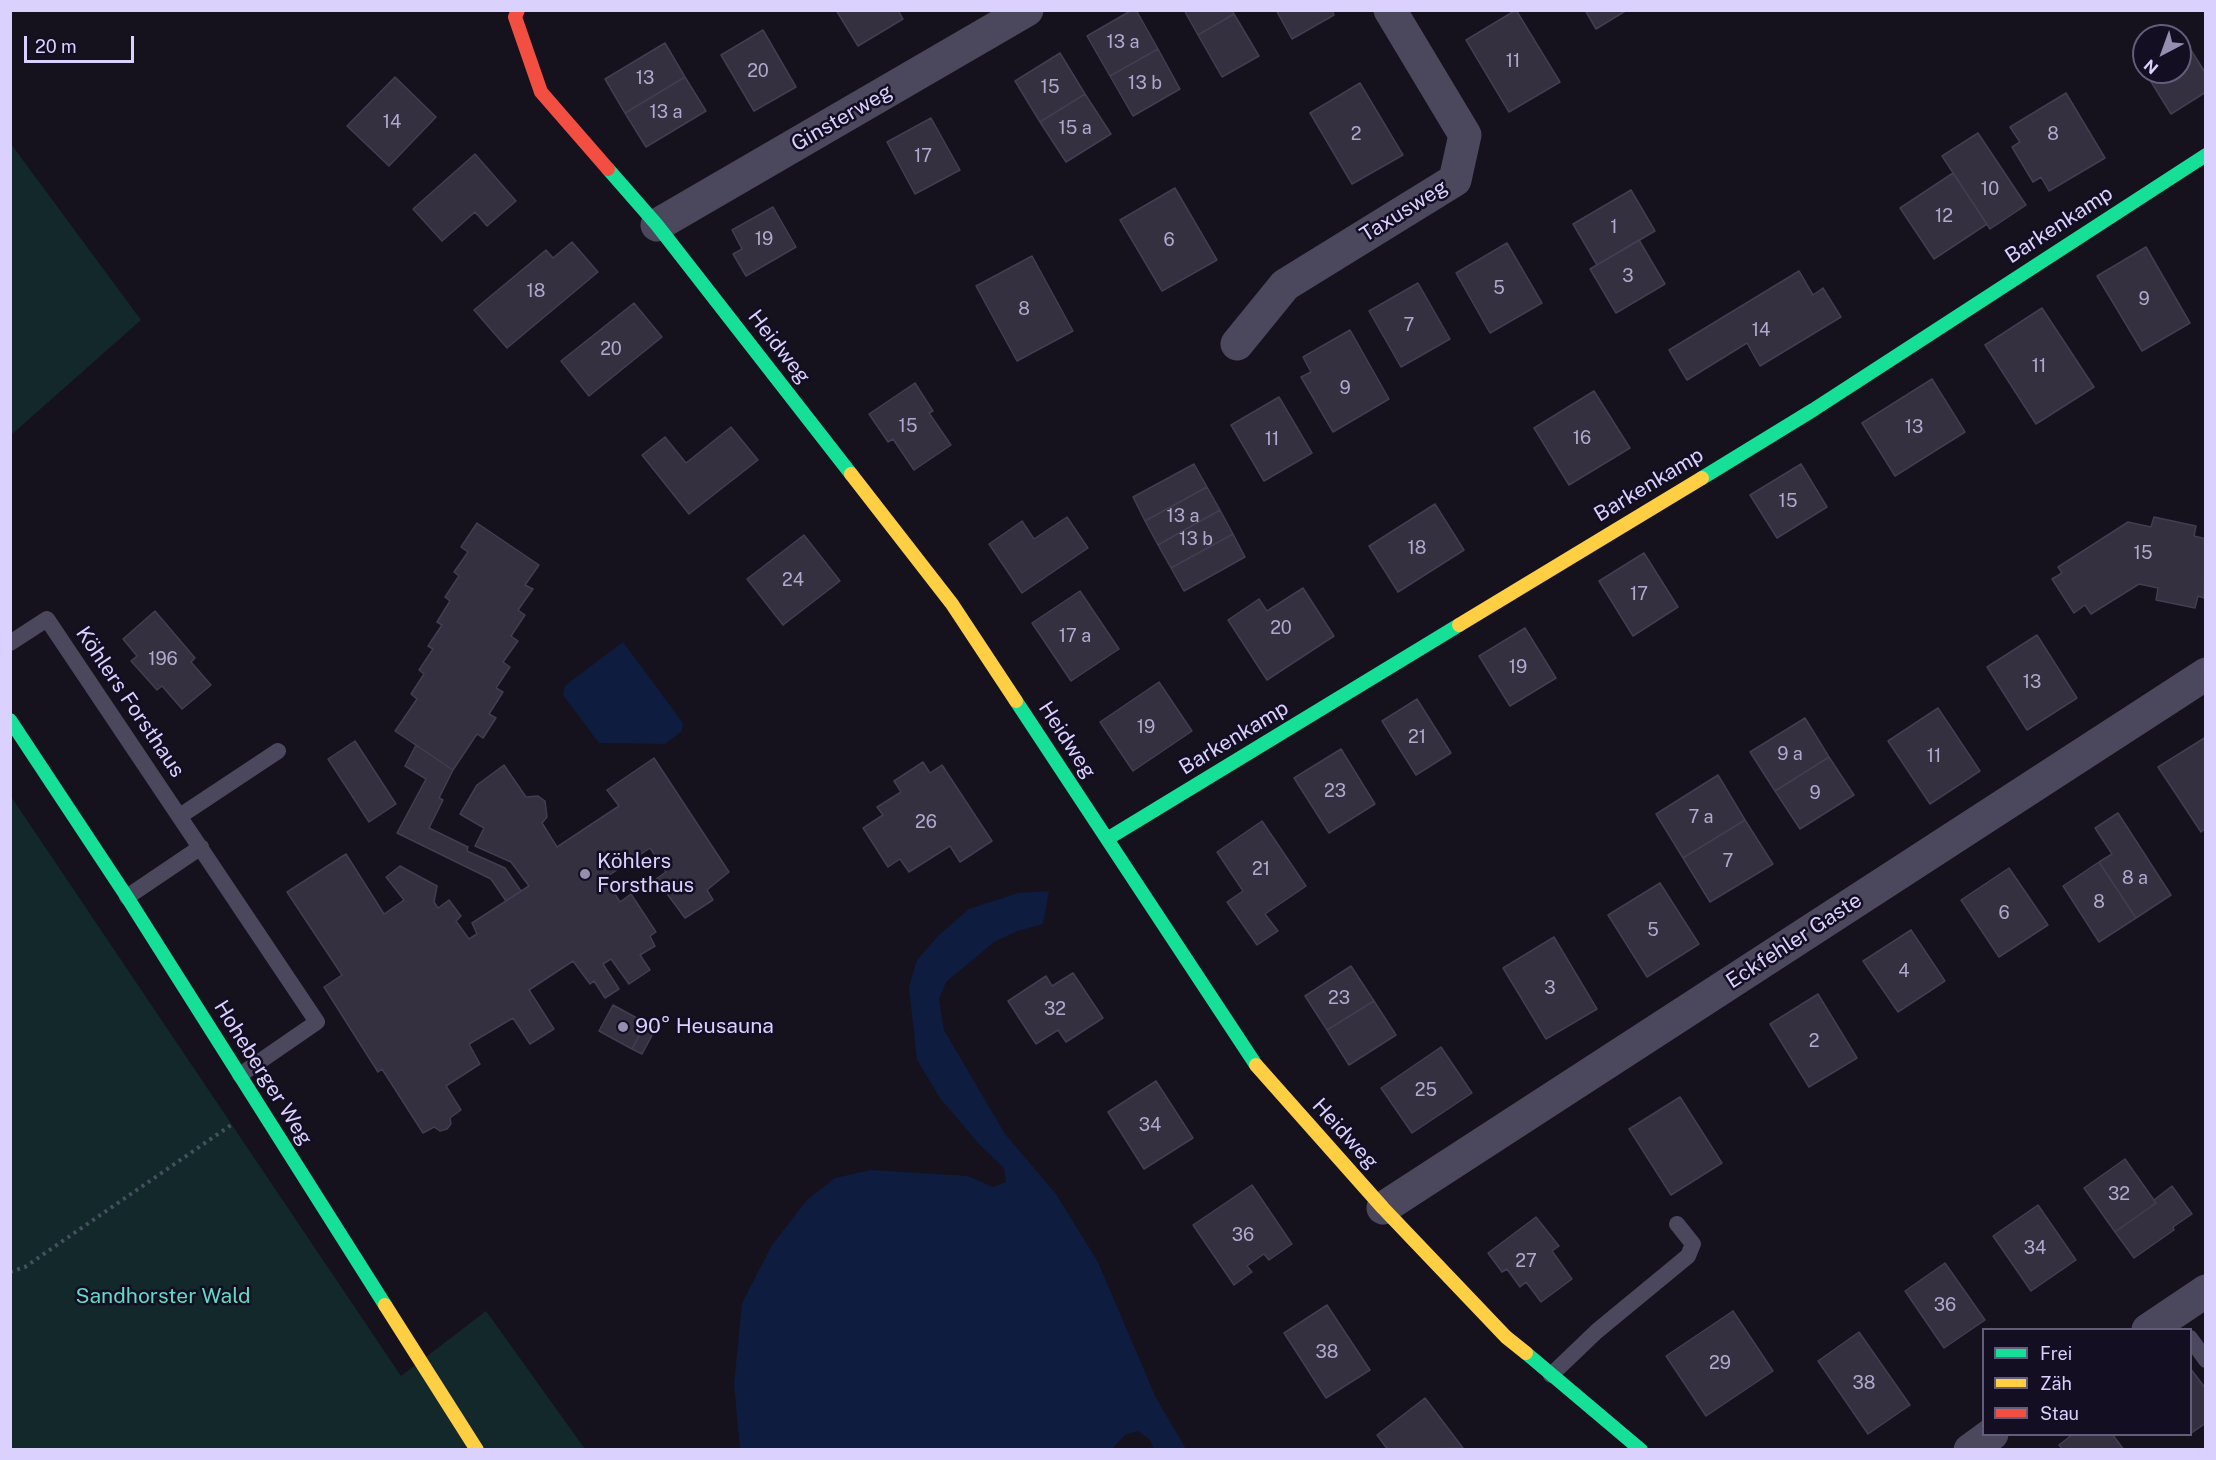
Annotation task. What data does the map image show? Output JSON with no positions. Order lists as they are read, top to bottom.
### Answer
{
  "streets": {
    "street": [
      "Ginsterweg",
      "Taxusweg",
      "Barkenkamp",
      "Heidweg",
      "Eckfehler Gaste",
      "Hoheberger Weg"
    ],
    "lane": ["Köhlers Forsthaus"]
  },
  "crossings": [
    ["Ginsterweg", "Heidweg"],
    ["Barkenkamp", "Heidweg"],
    ["Heidweg", "Eckfehler Gaste"],
    ["Köhlers Forsthaus", "Hoheberger Weg"]
  ],
  "parks": ["Sandhorster Wald"],
  "places": ["Köhlers Forsthaus", "90° Heusauna"],
  "house_numbers": [
    "13 a",
    "11",
    "20",
    "13",
    "13 b",
    "15",
    "13 a",
    "14",
    "15 a",
    "2",
    "8",
    "17",
    "10",
    "12",
    "1",
    "19",
    "6",
    "3",
    "5",
    "18",
    "9",
    "8",
    "7",
    "14",
    "20",
    "11",
    "9",
    "15",
    "13",
    "16",
    "11",
    "15",
    "13 a",
    "13 b",
    "18",
    "15",
    "24",
    "17",
    "20",
    "17 a",
    "196",
    "19",
    "13",
    "19",
    "21",
    "9 a",
    "11",
    "23",
    "9",
    "7 a",
    "26",
    "7",
    "21",
    "8 a",
    "8",
    "6",
    "5",
    "4",
    "3",
    "23",
    "32",
    "2",
    "25",
    "34",
    "32",
    "36",
    "34",
    "27",
    "36",
    "38",
    "29",
    "38"
  ],
  "legend": ["Frei", "Zäh", "Stau"],
  "scale_bar": "20 m",
  "north": "bottom left"
}
